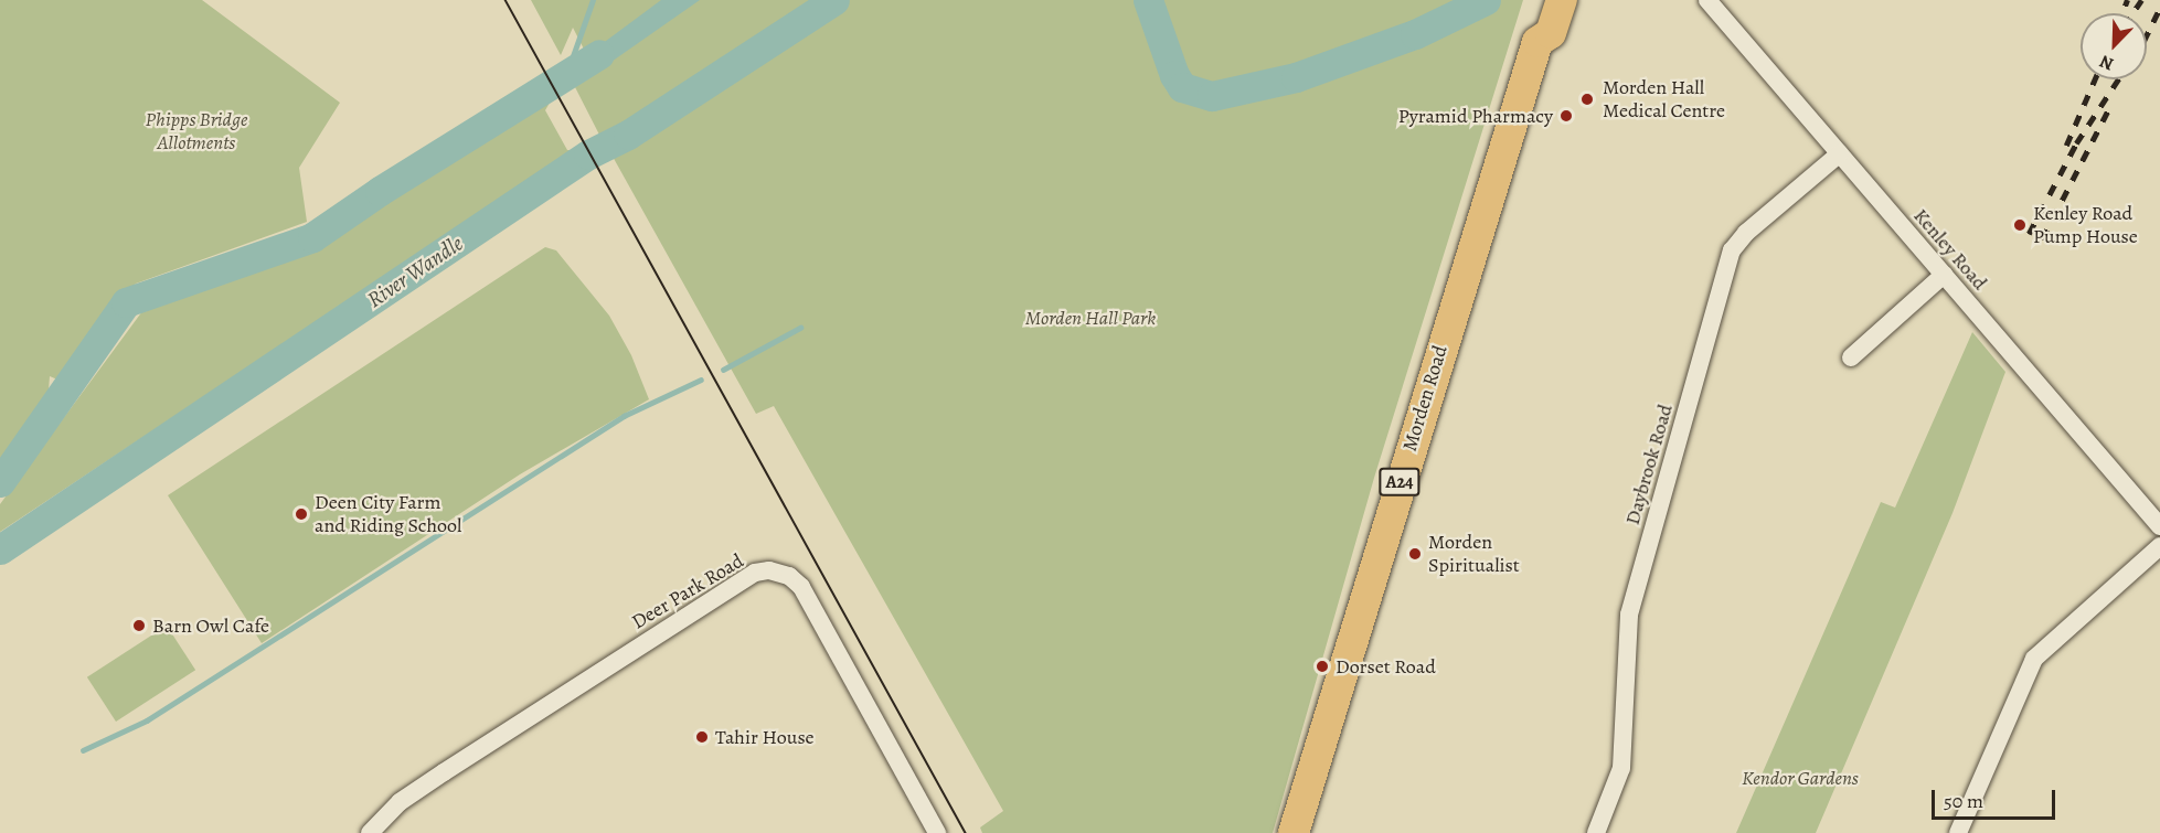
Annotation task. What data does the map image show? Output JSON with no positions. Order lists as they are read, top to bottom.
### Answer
{
  "streets": {
    "highway": ["Morden Road", "A24"],
    "street": ["Kenley Road", "Daybrook Road", "Deer Park Road"]
  },
  "crossings": [
    ["Kenley Road", "Daybrook Road"]
  ],
  "water": ["River Wandle"],
  "parks": ["Phipps Bridge Allotments", "Morden Hall Park", "Kendor Gardens"],
  "places": [
    "Morden Hall Medical Centre",
    "Pyramid Pharmacy",
    "Kenley Road Pump House",
    "Deen City Farm and Riding School",
    "Morden Spiritualist",
    "Barn Owl Cafe",
    "Dorset Road",
    "Tahir House"
  ],
  "scale_bar": "50 m",
  "north": "bottom left"
}
